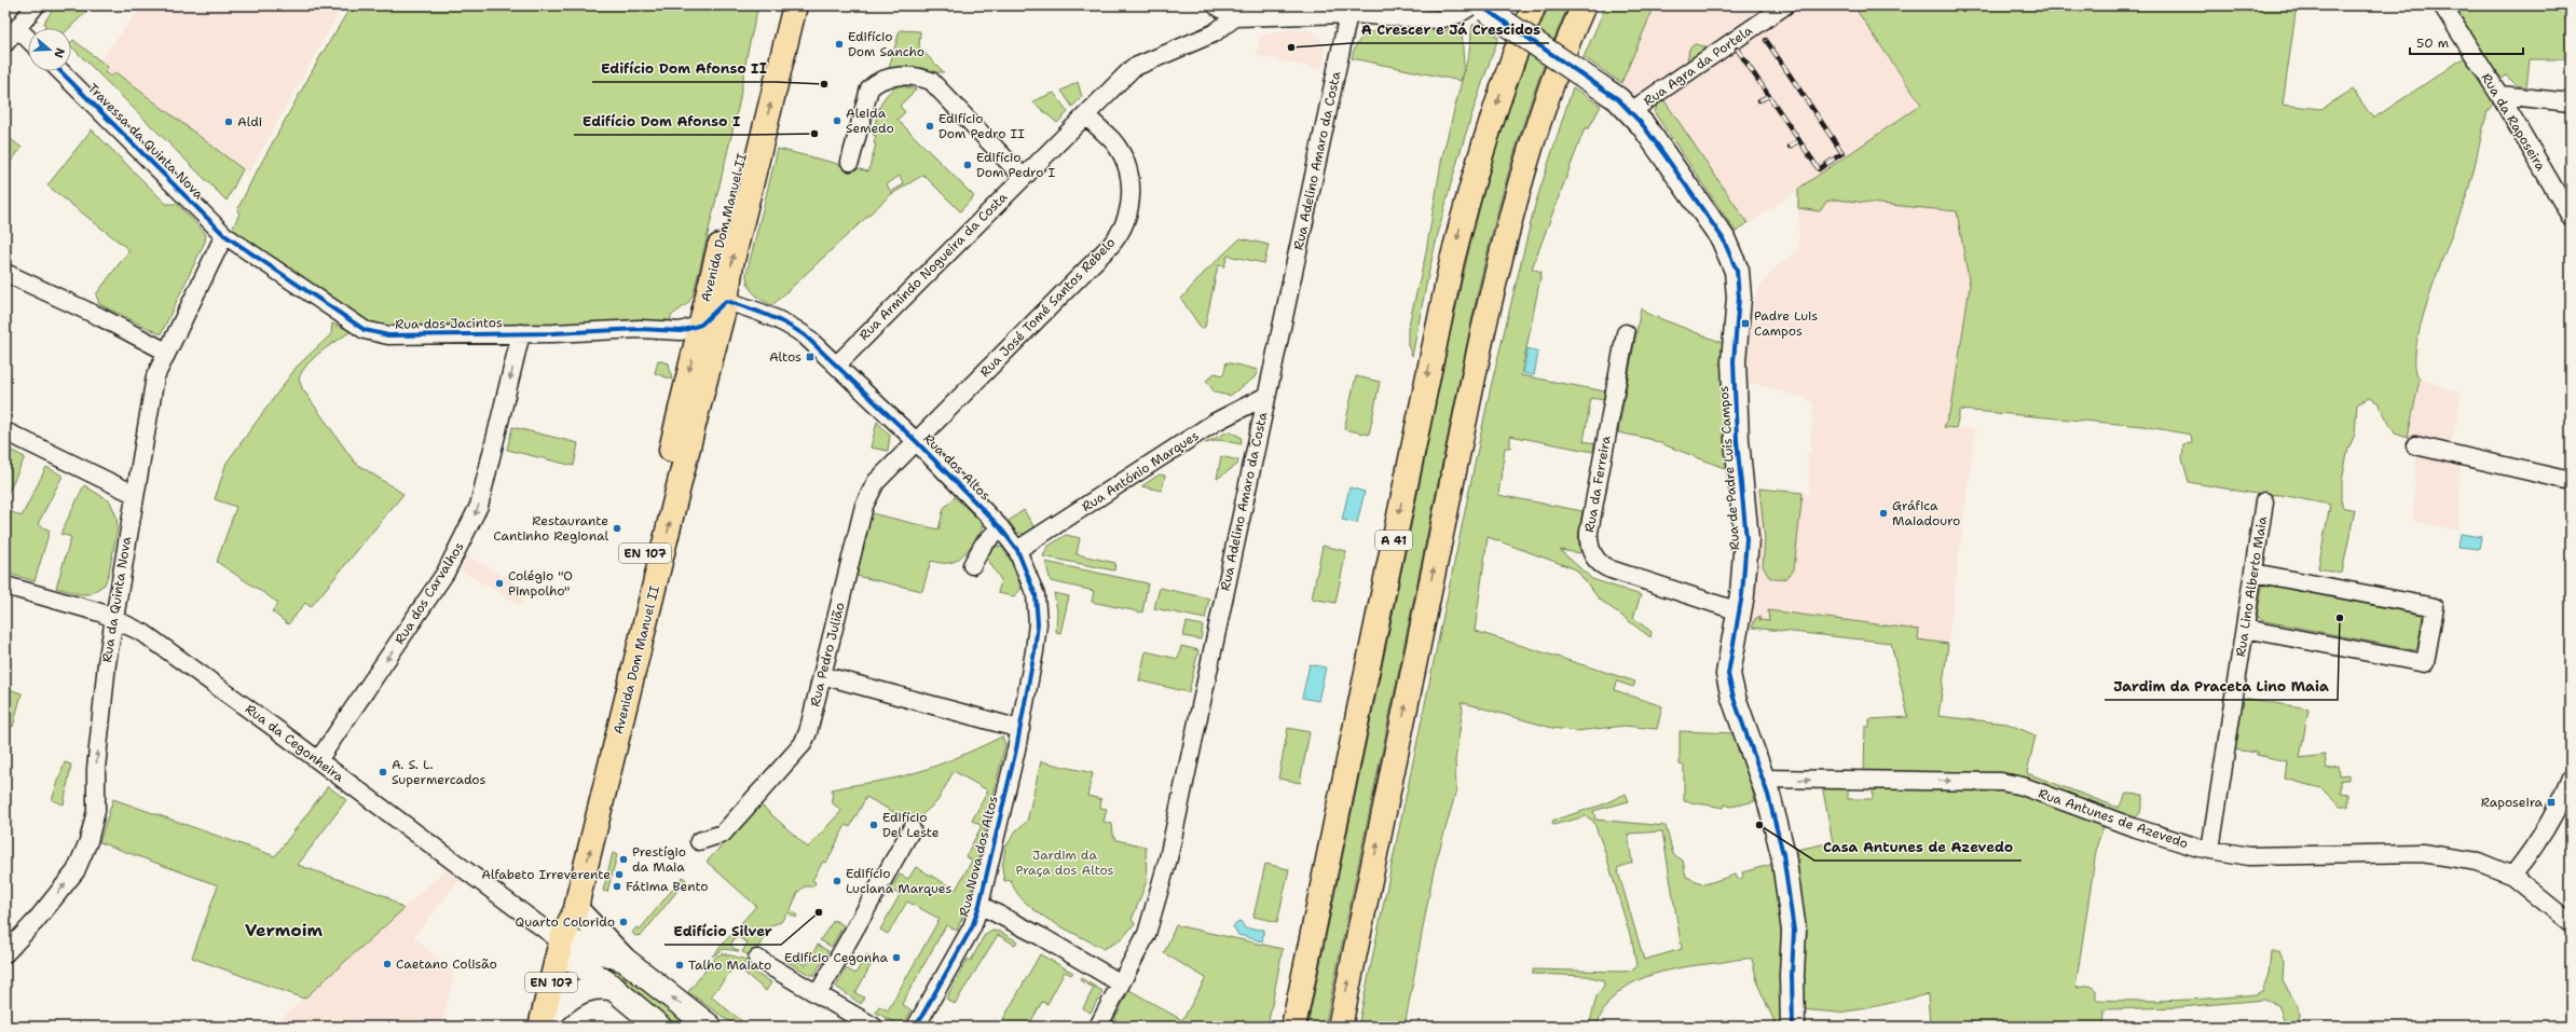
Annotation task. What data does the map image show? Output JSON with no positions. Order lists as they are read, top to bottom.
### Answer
{
  "streets": {
    "main road": ["Avenida Dom Manuel II", "A 41", "EN 107"],
    "street": [
      "Rua Agra da Portela",
      "Rua da Raposeira",
      "Travessa da Quinta Nova",
      "Rua Adelino Amaro da Costa",
      "Rua Armindo Nogueira da Costa",
      "Rua José Tomé Santos Rebelo",
      "Rua dos Jacintos",
      "Rua dos Altos",
      "Rua de Padre Luís Campos",
      "Rua António Marques",
      "Rua da Ferreira",
      "Rua Lino Alberto Maia",
      "Rua dos Carvalhos",
      "Rua da Quinta Nova",
      "Rua Pedro Julião",
      "Rua da Cegonheira",
      "Rua Antunes de Azevedo",
      "Rua Nova dos Altos"
    ]
  },
  "crossings": [
    ["Rua Agra da Portela", "Rua de Padre Luís Campos"],
    ["Travessa da Quinta Nova", "Rua dos Jacintos"],
    ["Travessa da Quinta Nova", "Rua da Quinta Nova"],
    ["Rua Adelino Amaro da Costa", "Rua António Marques"],
    ["Avenida Dom Manuel II", "Rua dos Jacintos"],
    ["Avenida Dom Manuel II", "Rua dos Altos"],
    ["Avenida Dom Manuel II", "Rua da Cegonheira"],
    ["Rua Armindo Nogueira da Costa", "Rua José Tomé Santos Rebelo"],
    ["Rua Armindo Nogueira da Costa", "Rua dos Altos"],
    ["Rua José Tomé Santos Rebelo", "Rua dos Altos"],
    ["Rua José Tomé Santos Rebelo", "Rua Pedro Julião"],
    ["Rua dos Jacintos", "Rua dos Carvalhos"],
    ["Rua dos Jacintos", "Rua da Quinta Nova"],
    ["Rua dos Altos", "Rua António Marques"],
    ["Rua dos Altos", "Rua Pedro Julião"],
    ["Rua dos Altos", "Rua Nova dos Altos"],
    ["Rua de Padre Luís Campos", "Rua da Ferreira"],
    ["Rua de Padre Luís Campos", "Rua Antunes de Azevedo"],
    ["Rua Lino Alberto Maia", "Rua Antunes de Azevedo"],
    ["Rua dos Carvalhos", "Rua da Cegonheira"],
    ["Rua da Quinta Nova", "Rua da Cegonheira"]
  ],
  "one_way": ["Rua dos Carvalhos", "Rua da Quinta Nova", "Rua Antunes de Azevedo"],
  "districts": ["Vermoim"],
  "parks": ["Jardim da Praça dos Altos"],
  "places": {
    "other": [
      "Edifício Dom Sancho",
      "A Crescer e Já Crescidos",
      "Edifício Dom Afonso II",
      "Aleida Semedo",
      "Aldi",
      "Edifício Dom Pedro II",
      "Edifício Dom Afonso I",
      "Edifício Dom Pedro I",
      "Gráfica Maiadouro",
      "Restaurante Cantinho Regional",
      "Colégio \"O Pimpolho\"",
      "Jardim da Praceta Lino Maia",
      "A. S. L. Supermercados",
      "Edifício Del Leste",
      "Casa Antunes de Azevedo",
      "Prestígio da Maia",
      "Alfabeto Irreverente",
      "Edifício Luciana Marques",
      "Fátima Bento",
      "Edifício Silver",
      "Quarto Colorido",
      "Edifício Cegonha",
      "Caetano Colisão",
      "Talho Maiato"
    ],
    "transit": ["Padre Luis Campos", "Altos", "Raposeira"]
  },
  "scale_bar": "50 m",
  "north": "right"
}
